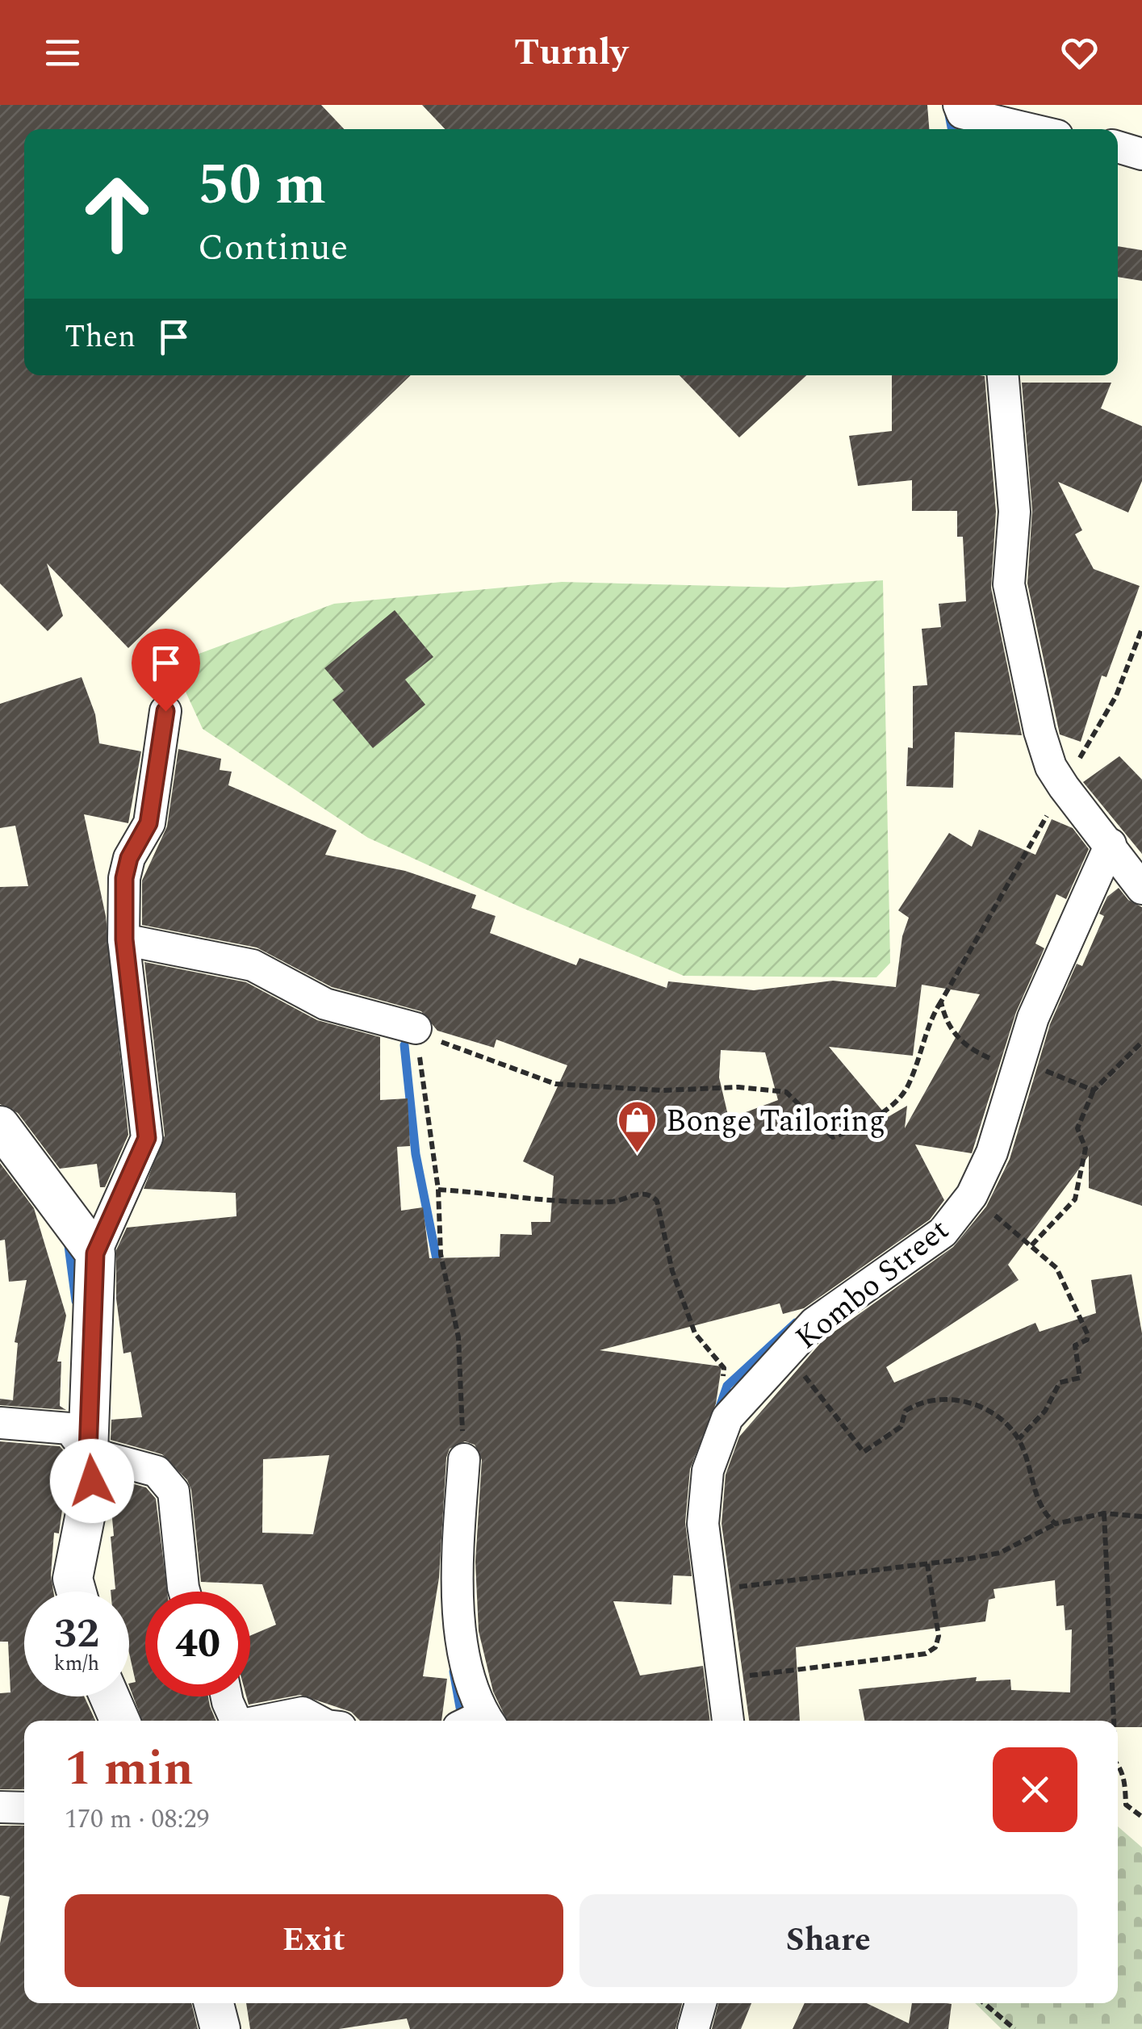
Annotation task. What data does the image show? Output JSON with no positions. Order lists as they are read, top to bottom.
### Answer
{
  "streets": {
    "street": ["Kombo Street"]
  },
  "places": {
    "shop": ["Bonge Tailoring"]
  },
  "page": {
    "header": "Turnly",
    "turn": ["50 m", "Continue"],
    "then": "Then",
    "speed": "32 km/h",
    "limit": "40",
    "heading": ["1 min", "170 m · 08:29"],
    "buttons": ["Exit", "Share"]
  }
}
